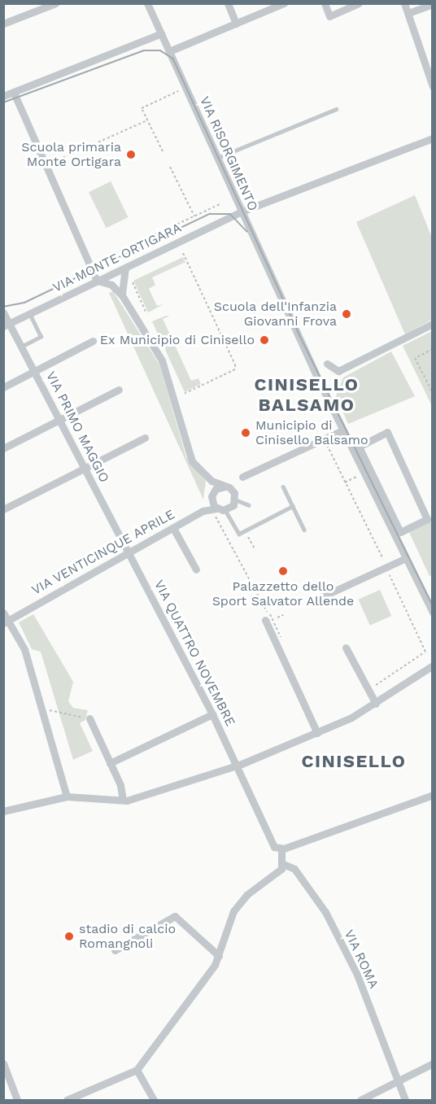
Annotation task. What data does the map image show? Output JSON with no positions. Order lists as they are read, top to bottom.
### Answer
{
  "streets": {
    "street": [
      "VIA RISORGIMENTO",
      "VIA MONTE ORTIGARA",
      "VIA PRIMO MAGGIO",
      "VIA VENTICINQUE APRILE",
      "VIA QUATTRO NOVEMBRE",
      "VIA ROMA"
    ]
  },
  "crossings": [
    ["VIA RISORGIMENTO", "VIA MONTE ORTIGARA"],
    ["VIA MONTE ORTIGARA", "VIA PRIMO MAGGIO"],
    ["VIA PRIMO MAGGIO", "VIA VENTICINQUE APRILE"],
    ["VIA PRIMO MAGGIO", "VIA QUATTRO NOVEMBRE"],
    ["VIA VENTICINQUE APRILE", "VIA QUATTRO NOVEMBRE"]
  ],
  "districts": ["CINISELLO BALSAMO", "CINISELLO"],
  "places": [
    "Scuola primaria Monte Ortigara",
    "Scuola dell'Infanzia Giovanni Frova",
    "Ex Municipio di Cinisello",
    "Municipio di Cinisello Balsamo",
    "Palazzetto dello Sport Salvator Allende",
    "stadio di calcio Romangnoli"
  ]
}
